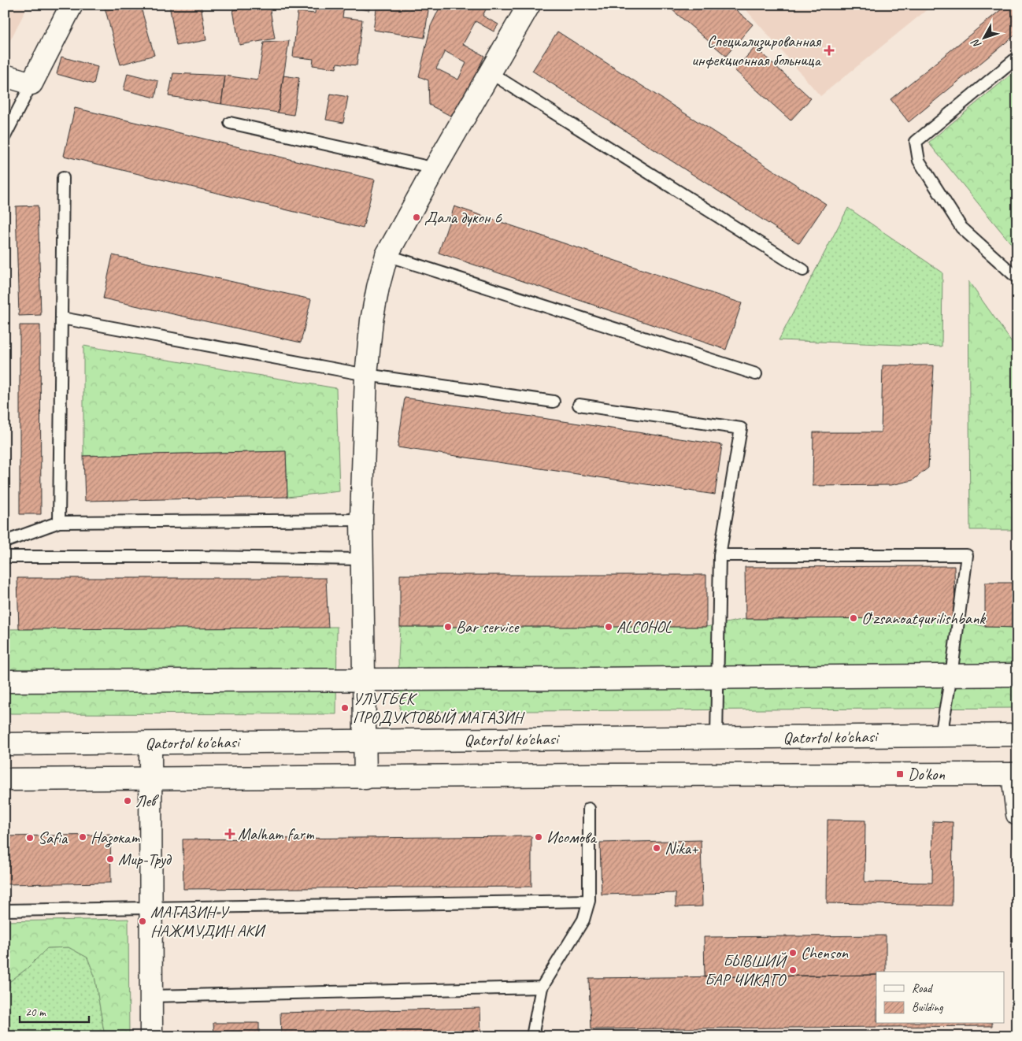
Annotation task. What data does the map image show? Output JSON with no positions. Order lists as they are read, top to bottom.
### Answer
{
  "streets": {
    "street": ["Qatortol ko'chasi"]
  },
  "places": {
    "health": ["Специализированная инфекционная больница", "Malham farm"],
    "other": [
      "Дала дукон 6",
      "Oʻzsanoatqurilishbank",
      "Bar service",
      "ALCOHOL",
      "УЛУГБЕК ПРОДУКТОВЫЙ МАГАЗИН",
      "Лев",
      "Назокат",
      "Исомова",
      "Safia",
      "Nika+",
      "Мир-Труд",
      "МАГАЗИН У НАЖМУДИН АКИ",
      "Chenson",
      "БЫВШИЙ БАР ЧИКАГО"
    ],
    "transit": ["Do'kon"]
  },
  "legend": ["Road", "Building"],
  "scale_bar": "20 m",
  "north": "bottom left"
}
